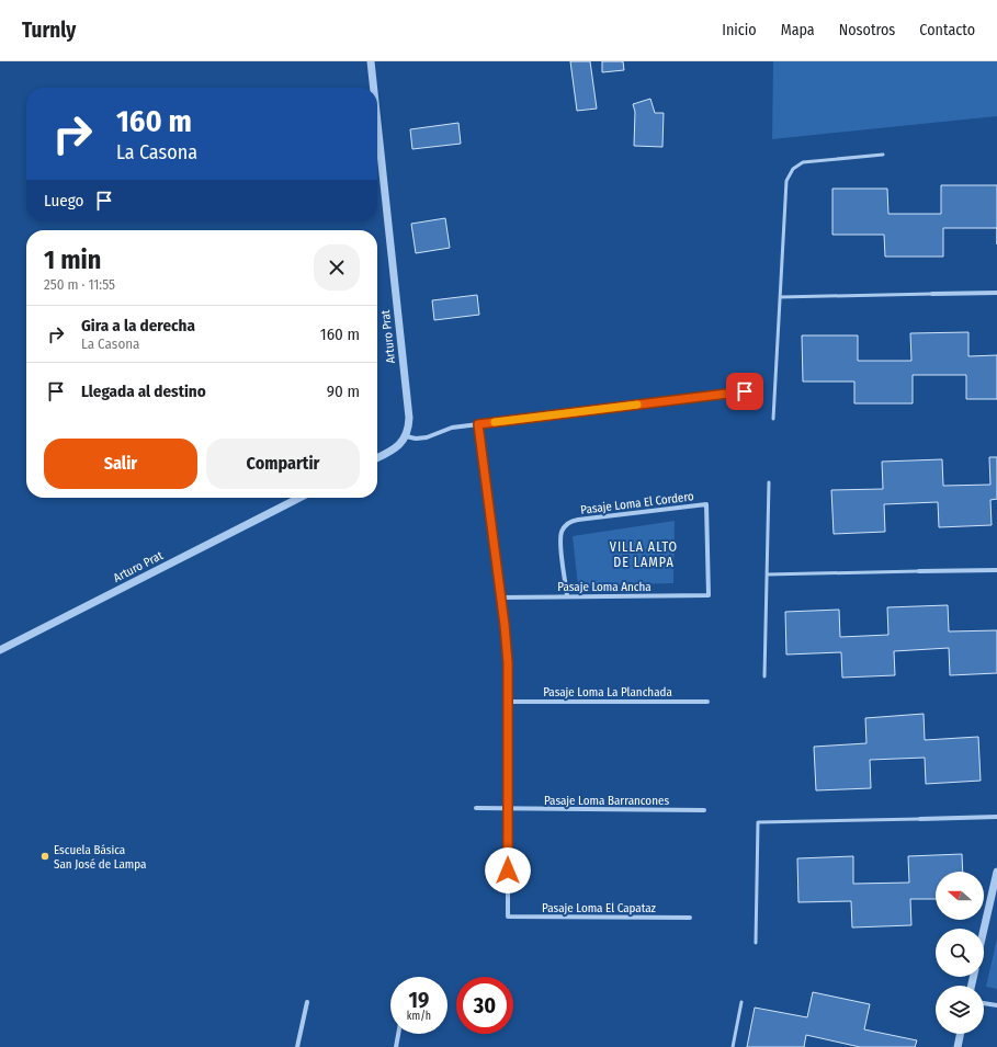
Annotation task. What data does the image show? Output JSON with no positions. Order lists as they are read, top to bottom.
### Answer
{
  "streets": {
    "street": [
      "Arturo Prat",
      "Pasaje Loma El Cordero",
      "Pasaje Loma Ancha",
      "Pasaje Loma La Planchada",
      "Pasaje Loma Barrancones",
      "Pasaje Loma El Capataz"
    ]
  },
  "crossings": [
    ["Pasaje Loma El Cordero", "Pasaje Loma Ancha"],
    ["Pasaje Loma Barrancones", "Pasaje Loma El Capataz"]
  ],
  "districts": ["VILLA ALTO DE LAMPA"],
  "places": ["Escuela Básica San José de Lampa"],
  "north": "left",
  "page": {
    "header": "Turnly",
    "nav": [
      "Inicio",
      "Mapa",
      "Nosotros",
      "Contacto"
    ],
    "turn": ["160 m", "La Casona"],
    "then": "Luego",
    "heading": ["1 min", "250 m · 11:55"],
    "list": [
      {
        "name": "Gira a la derecha",
        "note": "La Casona",
        "value": "160 m"
      },
      {
        "name": "Llegada al destino",
        "value": "90 m"
      }
    ],
    "buttons": ["Salir", "Compartir"],
    "speed": "19 km/h",
    "limit": "30"
  }
}
